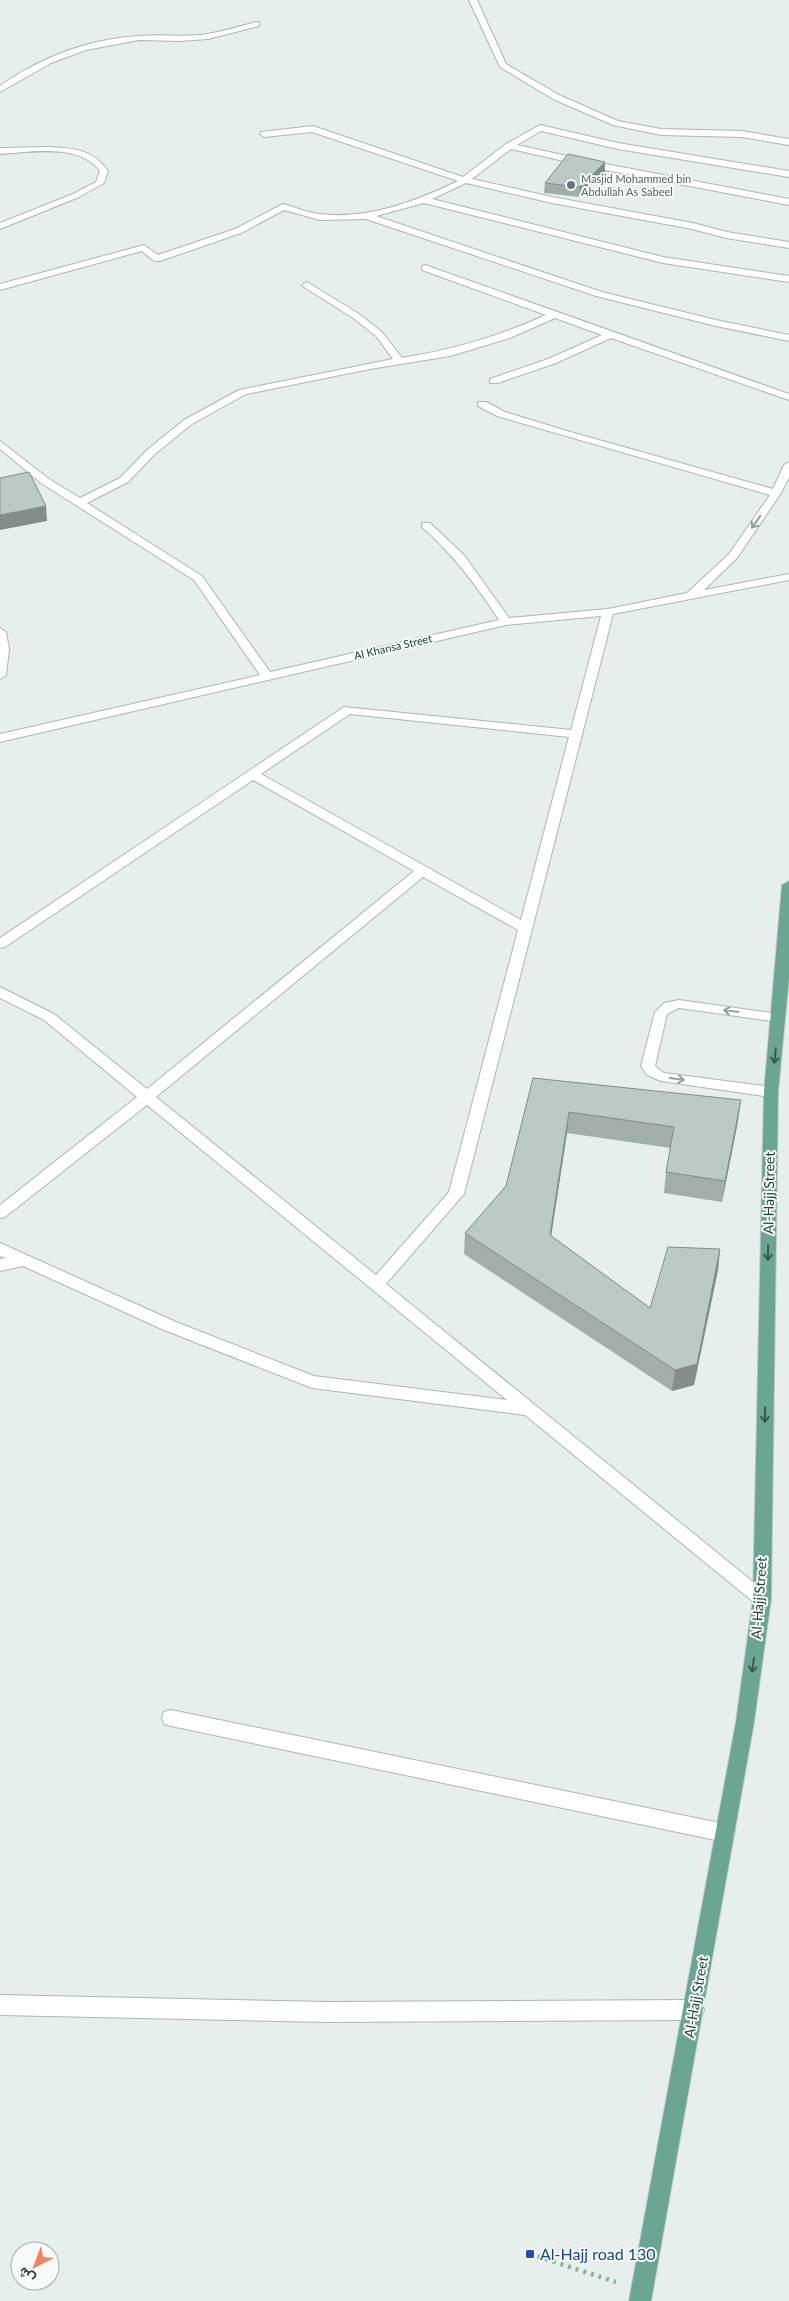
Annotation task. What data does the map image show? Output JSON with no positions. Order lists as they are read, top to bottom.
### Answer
{
  "streets": {
    "main road": ["Al-Hajj Street"],
    "street": ["Al Khansa Street"]
  },
  "one_way": ["Al-Hajj Street"],
  "places": {
    "other": ["Masjid Mohammed bin Abdullah As Sabeel"],
    "transit": ["Al-Hajj road 130"]
  },
  "north": "bottom left"
}
